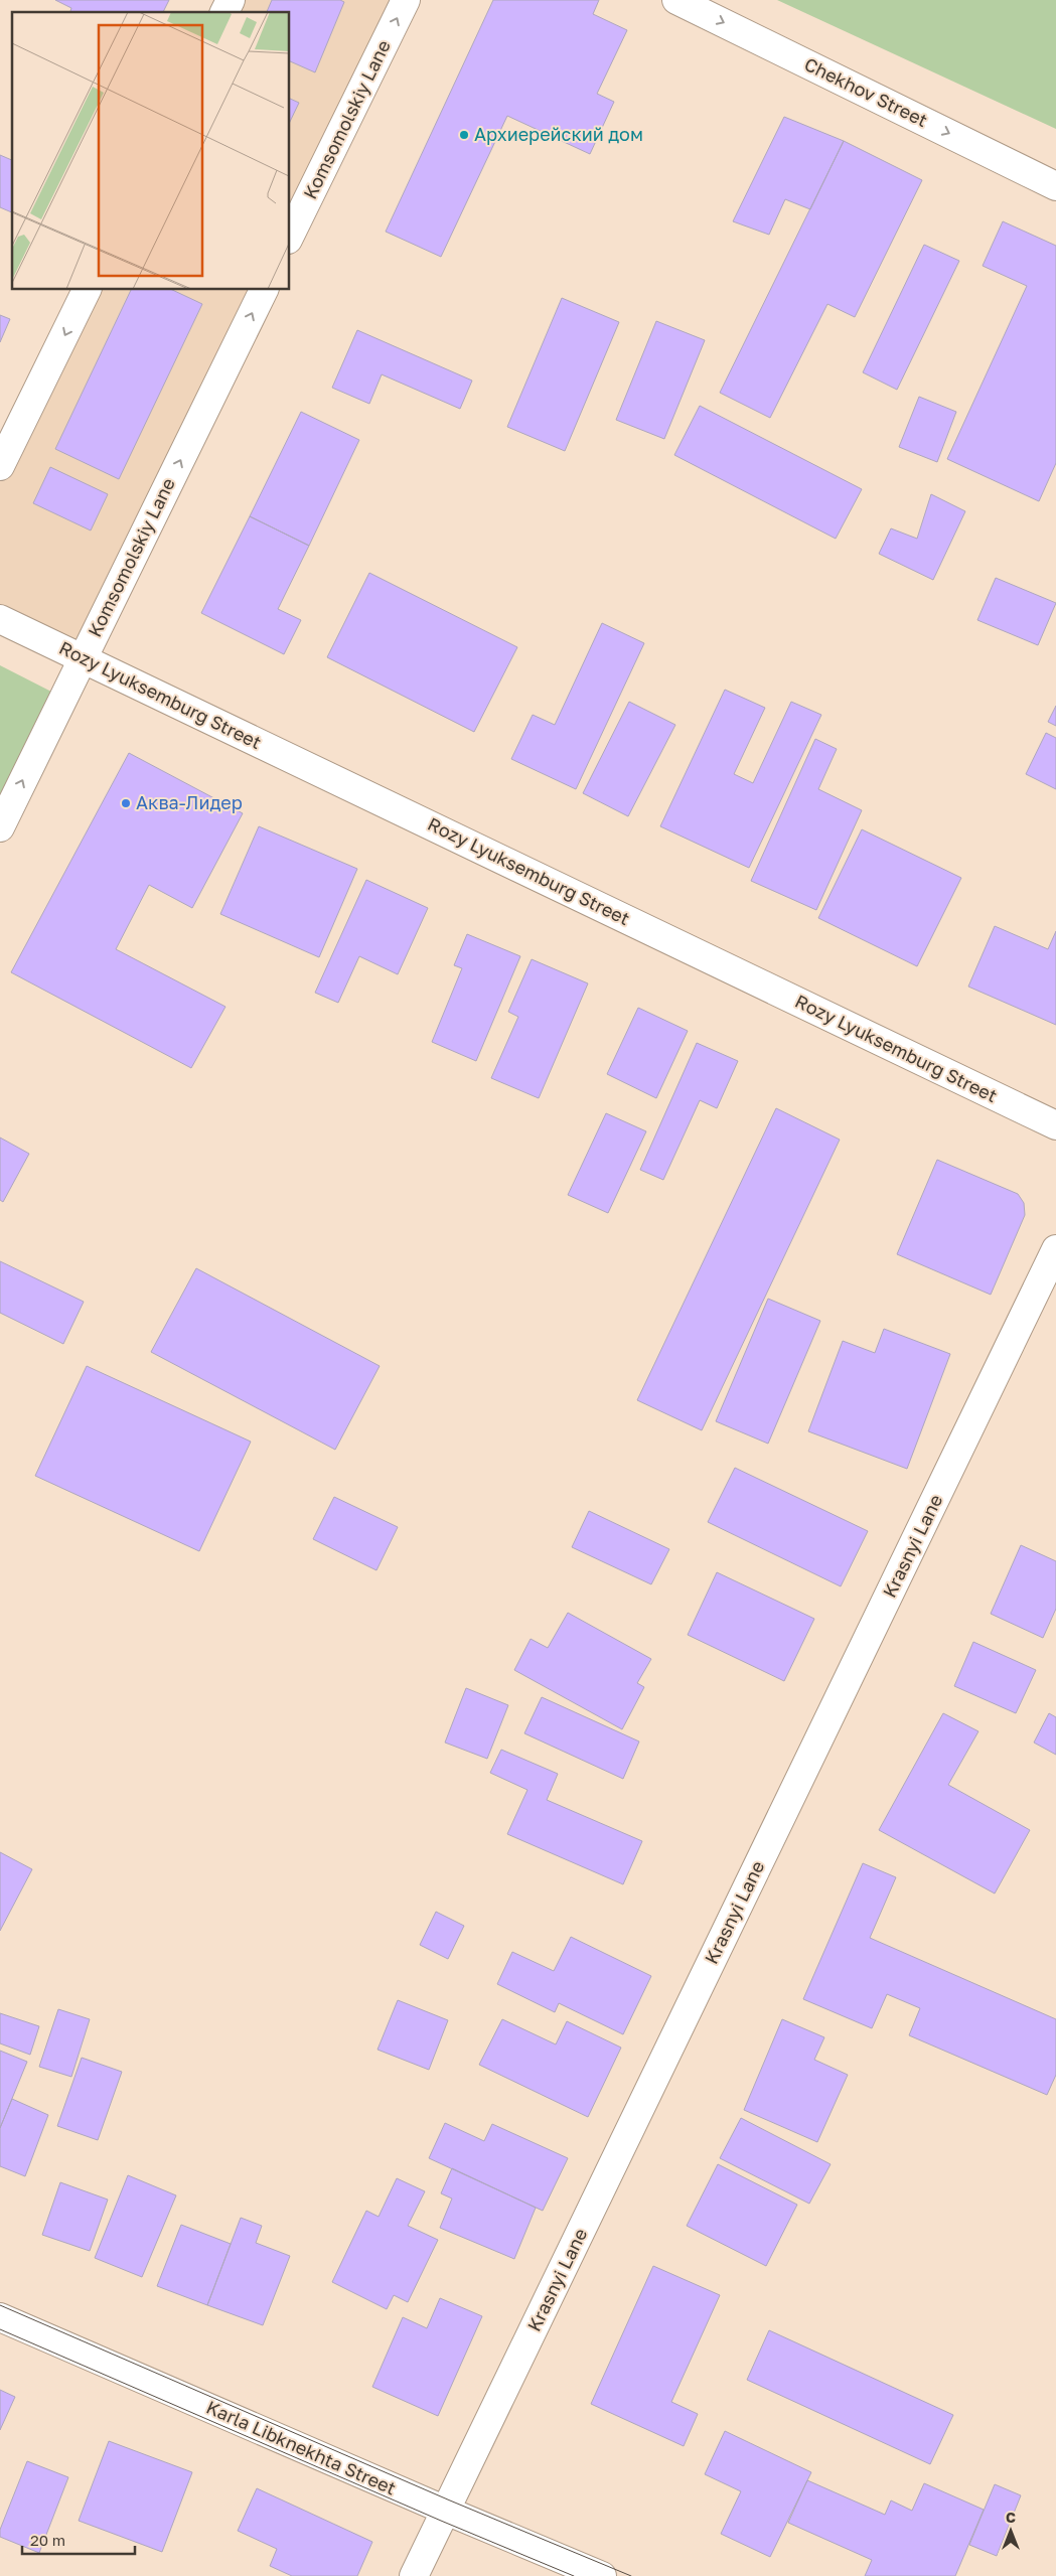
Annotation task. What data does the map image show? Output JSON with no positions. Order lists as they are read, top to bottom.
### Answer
{
  "streets": {
    "street": [
      "Chekhov Street",
      "Komsomolskiy Lane",
      "Rozy Lyuksemburg Street",
      "Krasnyi Lane",
      "Karla Libknekhta Street"
    ]
  },
  "crossings": [
    ["Komsomolskiy Lane", "Rozy Lyuksemburg Street"],
    ["Krasnyi Lane", "Karla Libknekhta Street"]
  ],
  "one_way": ["Chekhov Street", "Komsomolskiy Lane"],
  "places": ["Архиерейский дом", "Аква-Лидер"],
  "scale_bar": "20 m",
  "north": "top"
}
